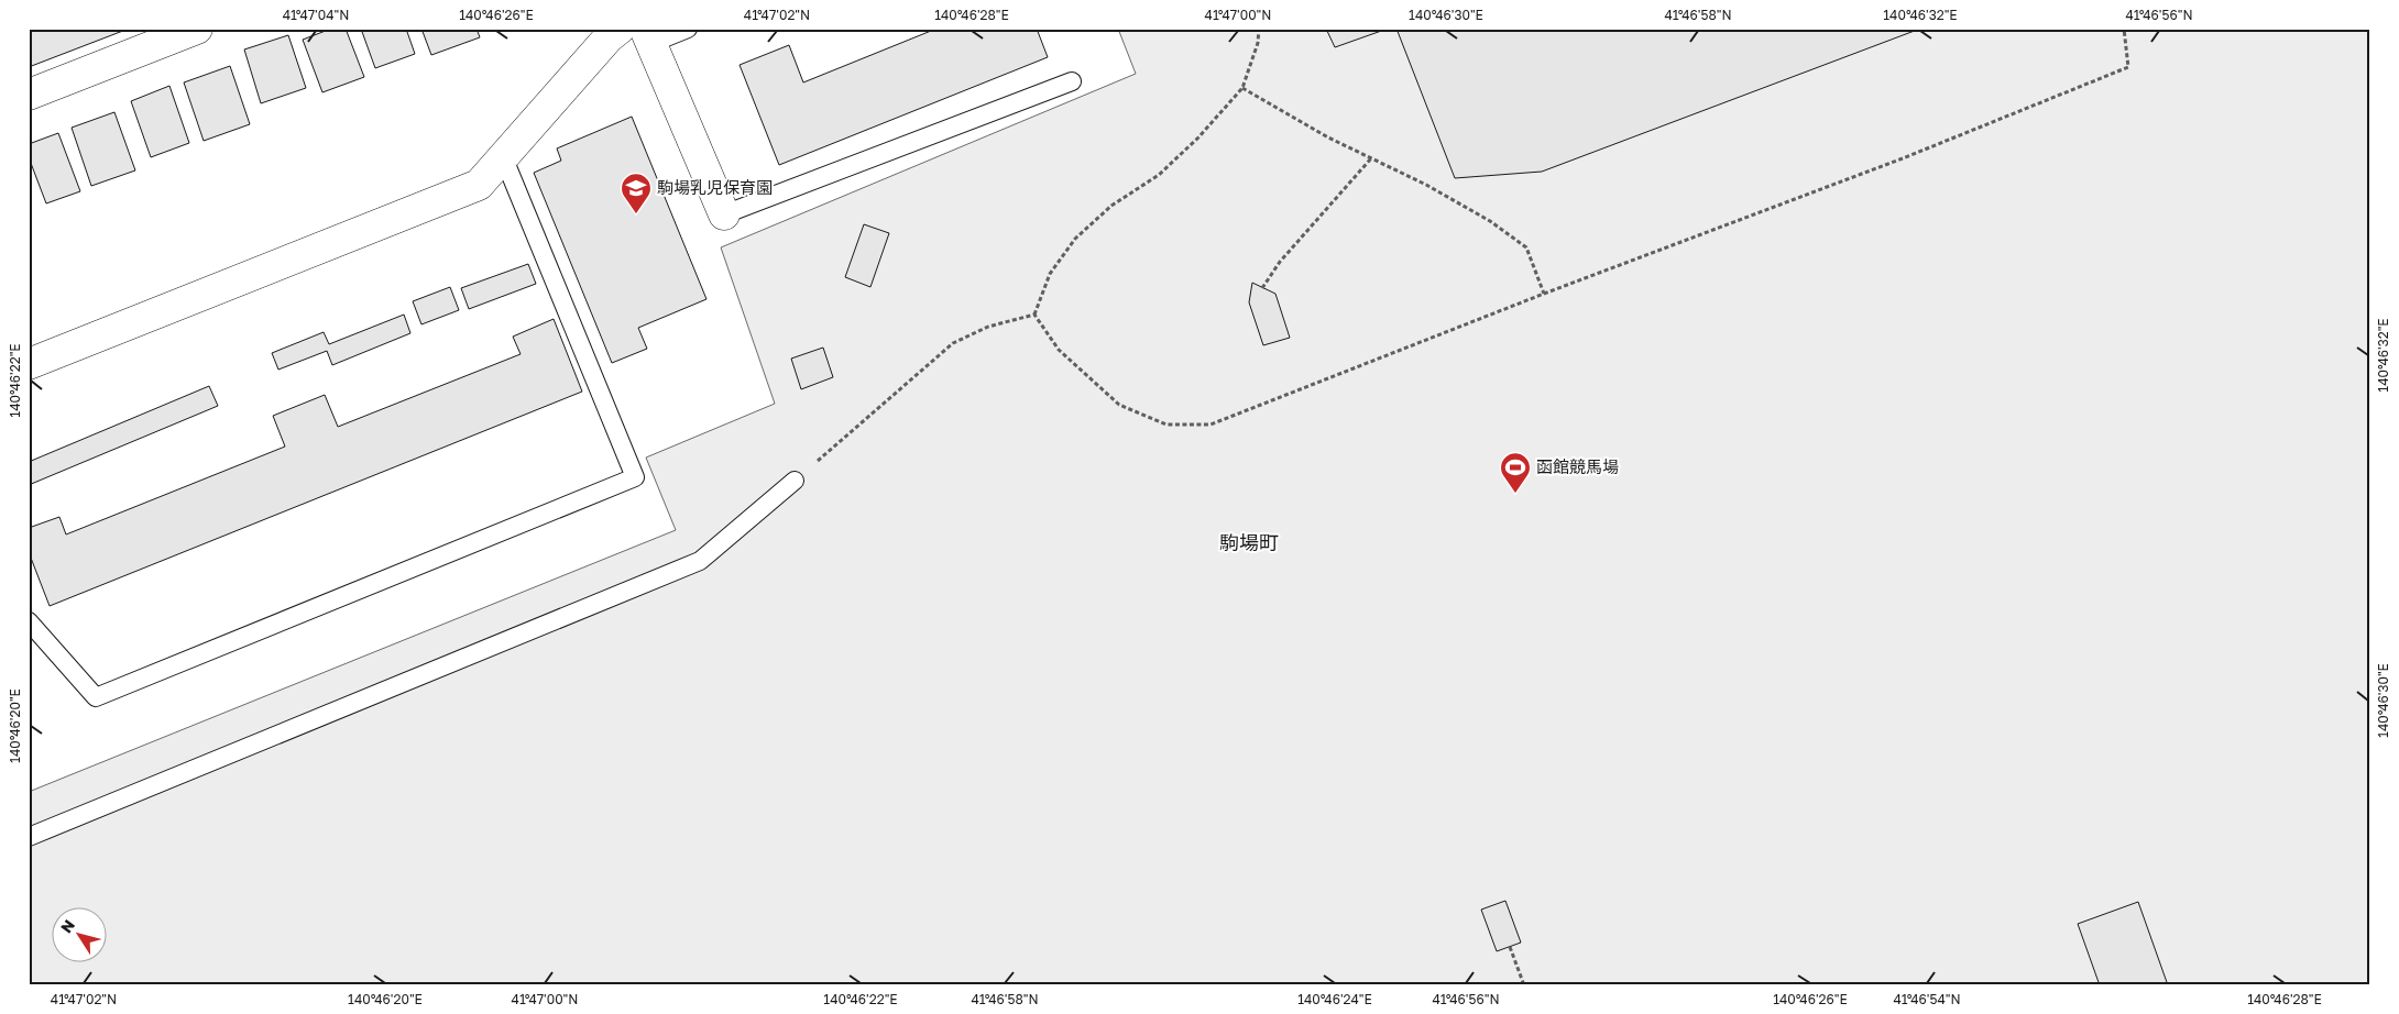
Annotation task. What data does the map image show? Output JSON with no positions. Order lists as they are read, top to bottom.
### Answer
{
  "districts": ["駒場町"],
  "places": {
    "school or university": ["駒場乳児保育園"],
    "sports": ["函館競馬場"]
  },
  "north": "top left",
  "coordinates": [
    "41°47'04\"N",
    "140°46'26\"E",
    "41°47'02\"N",
    "140°46'28\"E",
    "41°47'00\"N",
    "140°46'30\"E",
    "41°46'58\"N",
    "140°46'32\"E",
    "41°46'56\"N",
    "140°46'22\"E",
    "140°46'20\"E",
    "140°46'24\"E",
    "41°46'54\"N"
  ]
}
